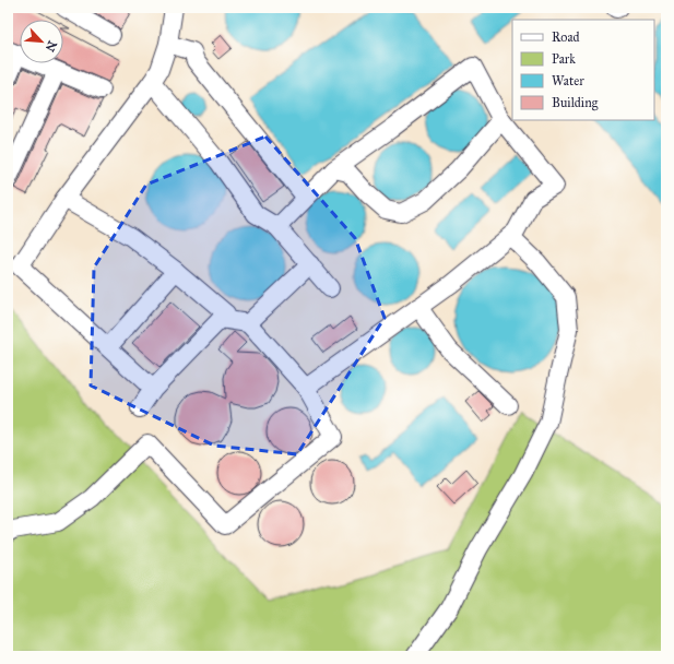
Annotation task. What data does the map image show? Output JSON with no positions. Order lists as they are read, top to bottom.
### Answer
{
  "legend": [
    "Road",
    "Park",
    "Water",
    "Building"
  ],
  "north": "bottom right"
}
